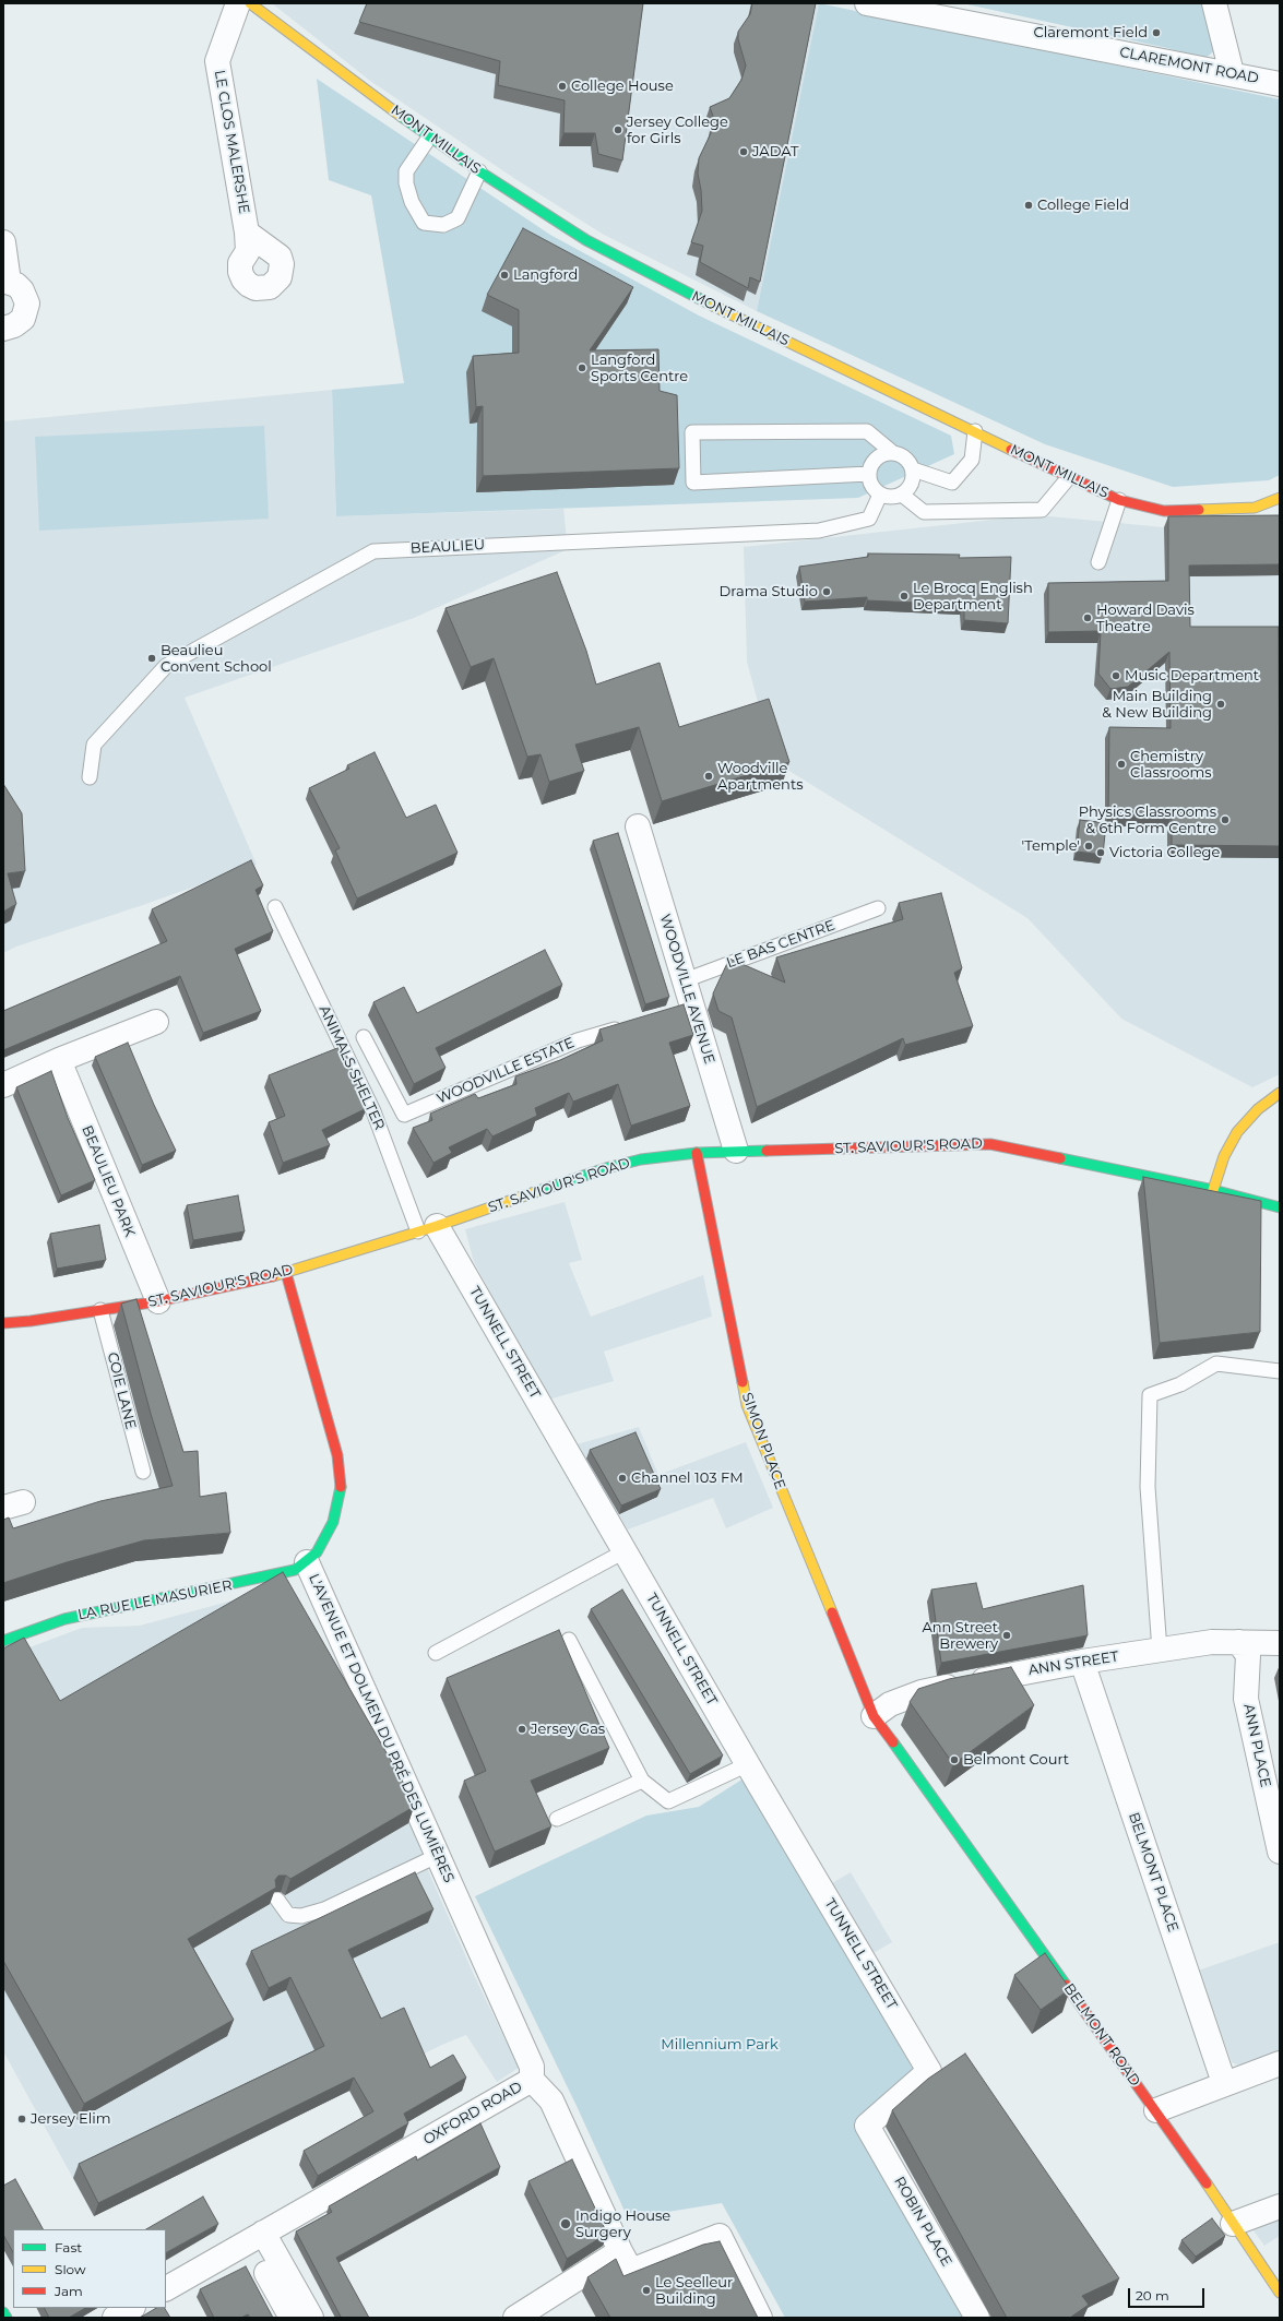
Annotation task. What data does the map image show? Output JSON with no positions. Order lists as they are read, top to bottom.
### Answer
{
  "streets": {
    "main road": [
      "MONT MILLAIS",
      "ST. SAVIOUR'S ROAD",
      "SIMON PLACE",
      "LA RUE LE MASURIER",
      "L'AVENUE ET DOLMEN DU PRÉ DES LUMIÈRES",
      "BELMONT ROAD"
    ],
    "street": [
      "CLAREMONT ROAD",
      "LE CLOS MALERSHE",
      "WOODVILLE AVENUE",
      "BEAULIEU PARK",
      "TUNNELL STREET",
      "ANN STREET",
      "ANN PLACE",
      "BELMONT PLACE",
      "OXFORD ROAD",
      "ROBIN PLACE"
    ],
    "lane": [
      "BEAULIEU",
      "LE BAS CENTRE",
      "ANIMALS SHELTER",
      "WOODVILLE ESTATE",
      "COIE LANE"
    ]
  },
  "crossings": [
    ["LE BAS CENTRE", "WOODVILLE AVENUE"],
    ["WOODVILLE AVENUE", "ST. SAVIOUR'S ROAD"],
    ["ANIMALS SHELTER", "ST. SAVIOUR'S ROAD"],
    ["ANIMALS SHELTER", "TUNNELL STREET"],
    ["ST. SAVIOUR'S ROAD", "BEAULIEU PARK"],
    ["ST. SAVIOUR'S ROAD", "TUNNELL STREET"],
    ["ST. SAVIOUR'S ROAD", "COIE LANE"],
    ["ST. SAVIOUR'S ROAD", "SIMON PLACE"],
    ["ST. SAVIOUR'S ROAD", "L'AVENUE ET DOLMEN DU PRÉ DES LUMIÈRES"],
    ["TUNNELL STREET", "ROBIN PLACE"],
    ["SIMON PLACE", "ANN STREET"],
    ["SIMON PLACE", "BELMONT ROAD"],
    ["LA RUE LE MASURIER", "L'AVENUE ET DOLMEN DU PRÉ DES LUMIÈRES"],
    ["ANN STREET", "ANN PLACE"],
    ["ANN STREET", "BELMONT PLACE"],
    ["ANN STREET", "BELMONT ROAD"],
    ["L'AVENUE ET DOLMEN DU PRÉ DES LUMIÈRES", "OXFORD ROAD"]
  ],
  "parks": ["Millennium Park"],
  "places": [
    "Claremont Field",
    "College House",
    "Jersey College for Girls",
    "JADAT",
    "College Field",
    "Langford",
    "Langford Sports Centre",
    "Drama Studio",
    "Le Brocq English Department",
    "Howard Davis Theatre",
    "Beaulieu Convent School",
    "Music Department",
    "Main Building & New Building",
    "Chemistry Classrooms",
    "Woodville Apartments",
    "Physics Classrooms & 6th Form Centre",
    "'Temple'",
    "Victoria College",
    "Channel 103 FM",
    "Ann Street Brewery",
    "Jersey Gas",
    "Belmont Court",
    "Jersey Elim",
    "Indigo House Surgery",
    "Le Seelleur Building"
  ],
  "legend": ["Fast", "Slow", "Jam"],
  "scale_bar": "20 m"
}
